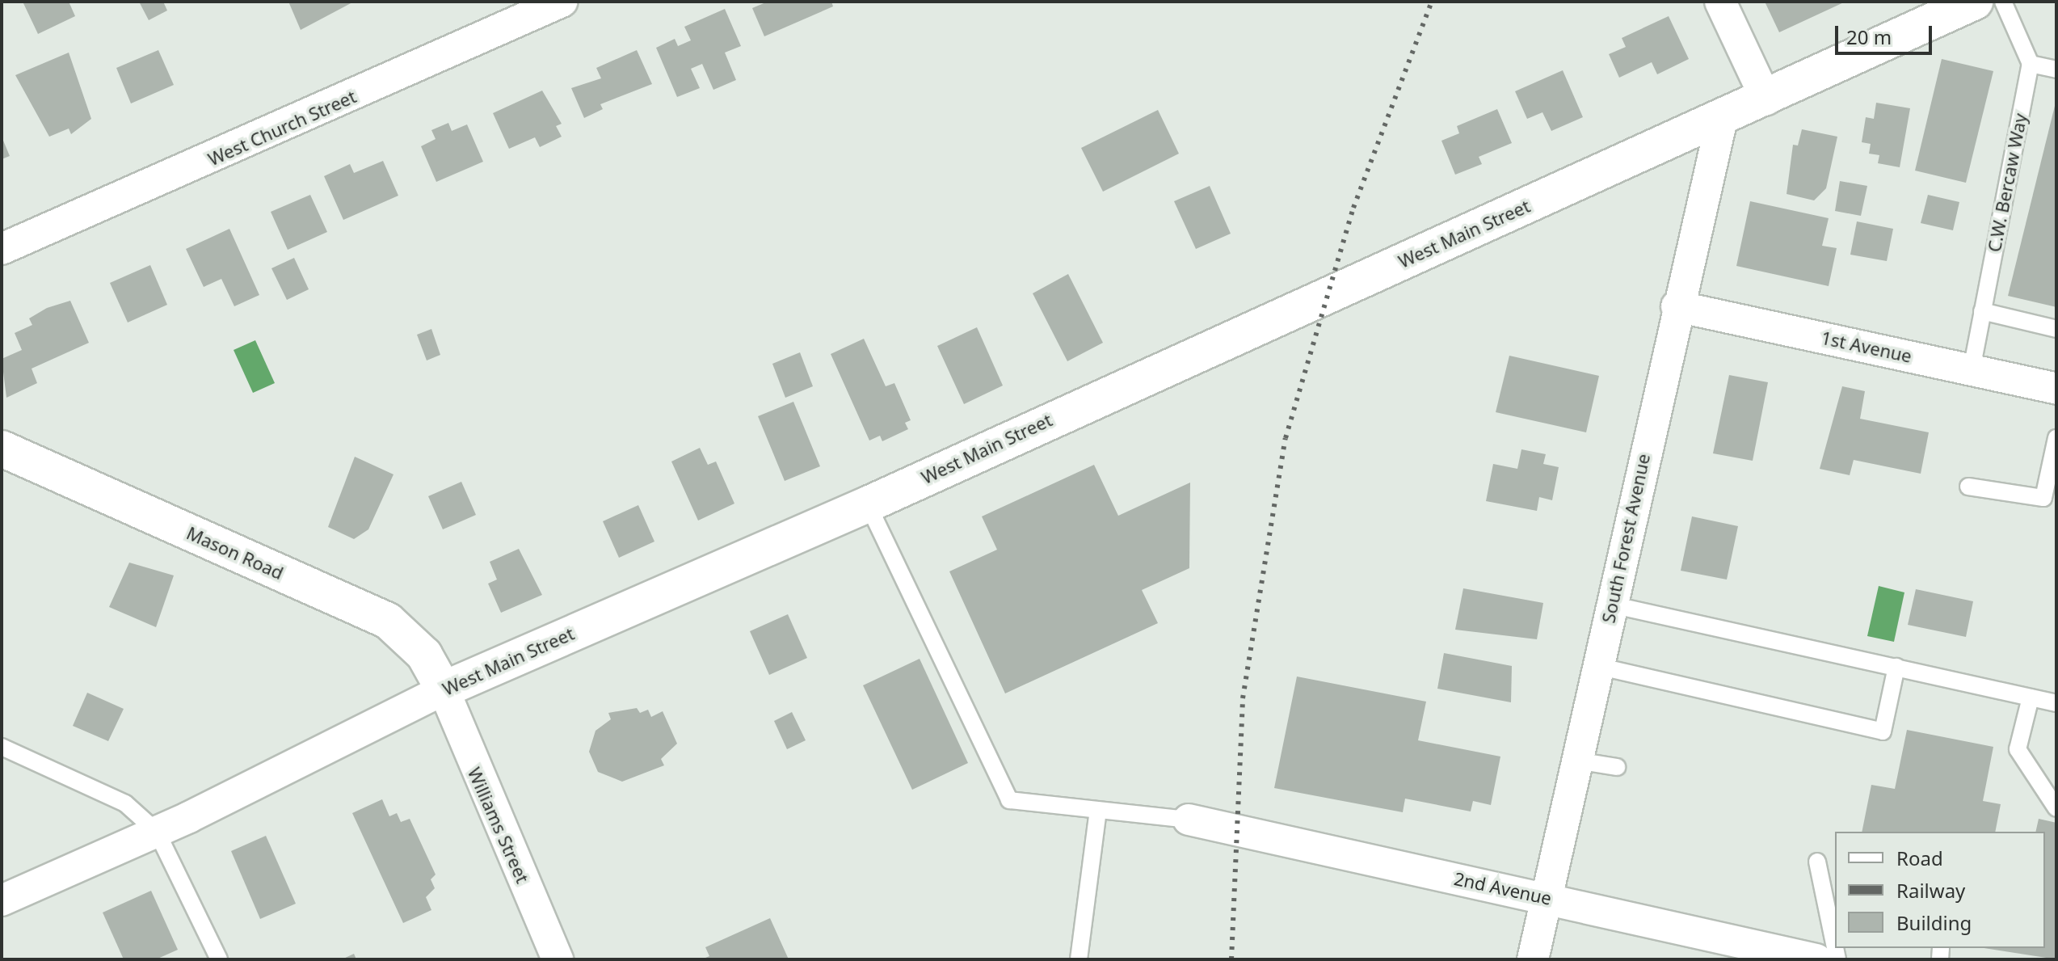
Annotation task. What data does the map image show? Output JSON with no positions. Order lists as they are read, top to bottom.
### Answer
{
  "streets": {
    "main road": ["West Main Street", "Mason Road"],
    "street": [
      "West Church Street",
      "1st Avenue",
      "South Forest Avenue",
      "Williams Street",
      "2nd Avenue"
    ],
    "lane": ["C.W. Bercaw Way"]
  },
  "crossings": [
    ["C.W. Bercaw Way", "1st Avenue"],
    ["West Main Street", "South Forest Avenue"],
    ["West Main Street", "Mason Road"],
    ["West Main Street", "Williams Street"],
    ["1st Avenue", "South Forest Avenue"],
    ["South Forest Avenue", "2nd Avenue"],
    ["Mason Road", "Williams Street"]
  ],
  "legend": ["Road", "Railway", "Building"],
  "scale_bar": "20 m"
}
